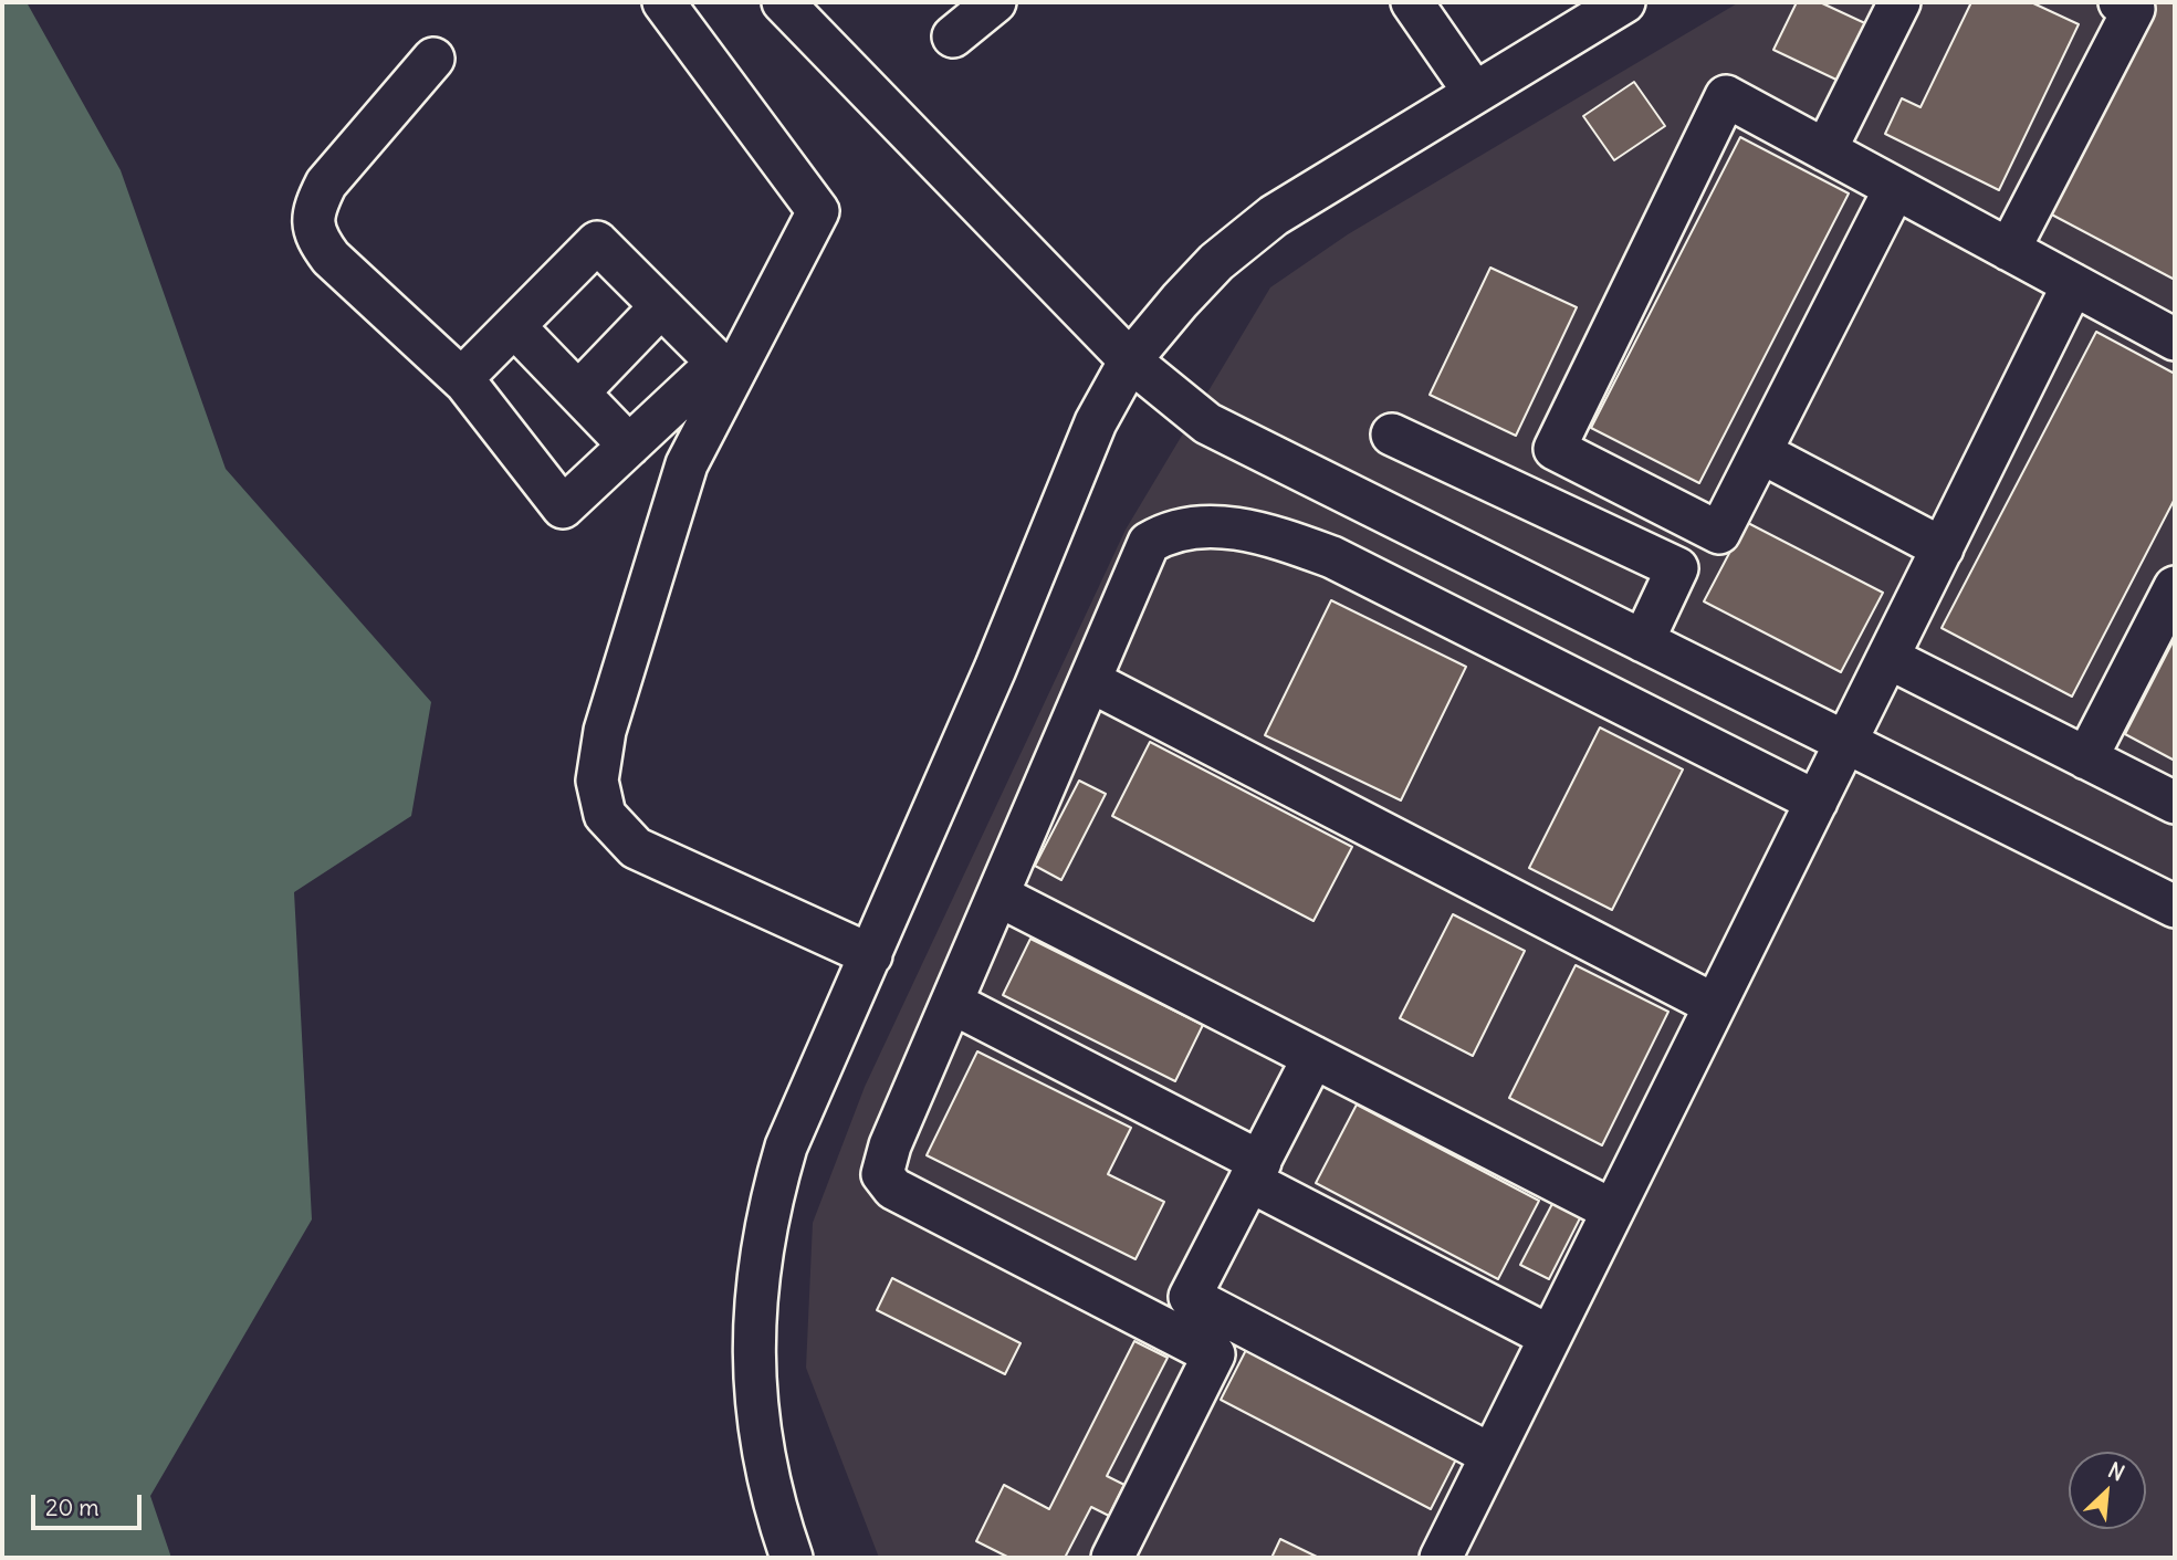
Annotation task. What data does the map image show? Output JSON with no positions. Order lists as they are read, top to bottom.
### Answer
{
  "scale_bar": "20 m",
  "north": "top right"
}
